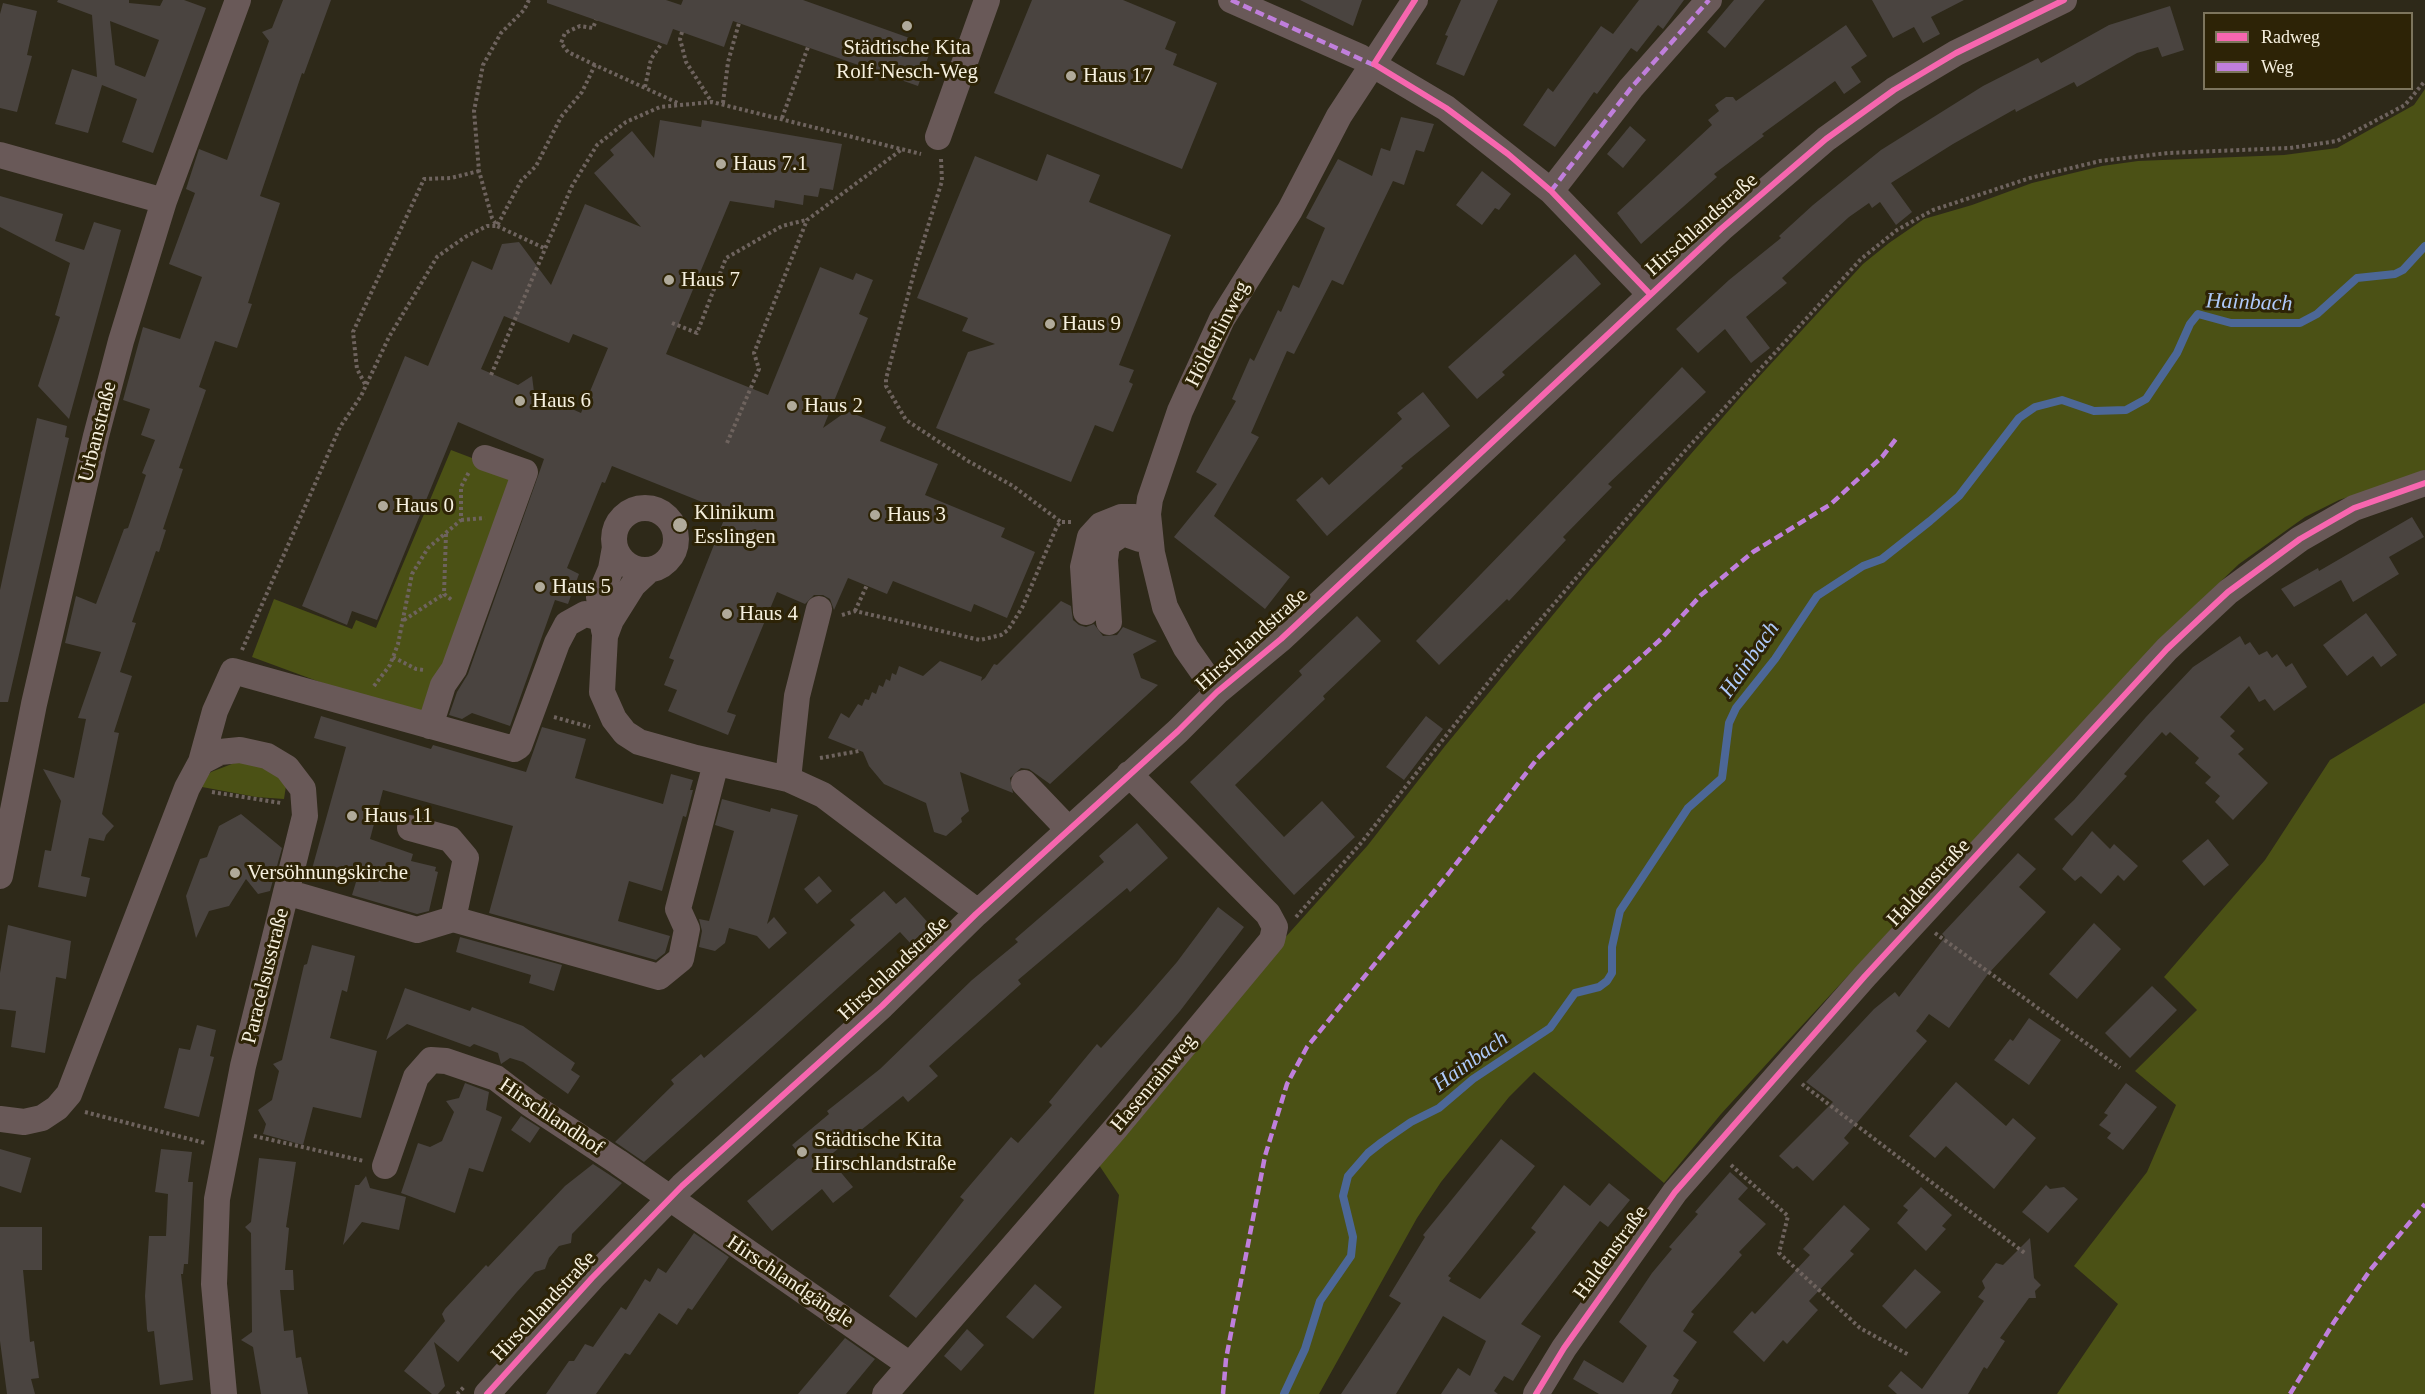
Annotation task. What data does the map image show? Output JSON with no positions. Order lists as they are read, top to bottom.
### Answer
{
  "streets": {
    "street": [
      "Hirschlandstraße",
      "Hölderlinweg",
      "Urbanstraße",
      "Haldenstraße",
      "Paracelsusstraße",
      "Hasenrainweg",
      "Hirschlandhof",
      "Hirschlandgängle"
    ]
  },
  "crossings": [
    ["Hirschlandstraße", "Hölderlinweg"],
    ["Hirschlandstraße", "Hirschlandhof"],
    ["Hirschlandstraße", "Hirschlandgängle"],
    ["Hasenrainweg", "Hirschlandgängle"],
    ["Hirschlandhof", "Hirschlandgängle"]
  ],
  "water": ["Hainbach"],
  "places": [
    "Städtische Kita Rolf-Nesch-Weg",
    "Haus 17",
    "Haus 7.1",
    "Haus 7",
    "Haus 9",
    "Haus 6",
    "Haus 2",
    "Haus 0",
    "Haus 3",
    "Klinikum Esslingen",
    "Haus 5",
    "Haus 4",
    "Haus 11",
    "Versöhnungskirche",
    "Städtische Kita Hirschlandstraße"
  ],
  "legend": ["Radweg", "Weg"]
}
